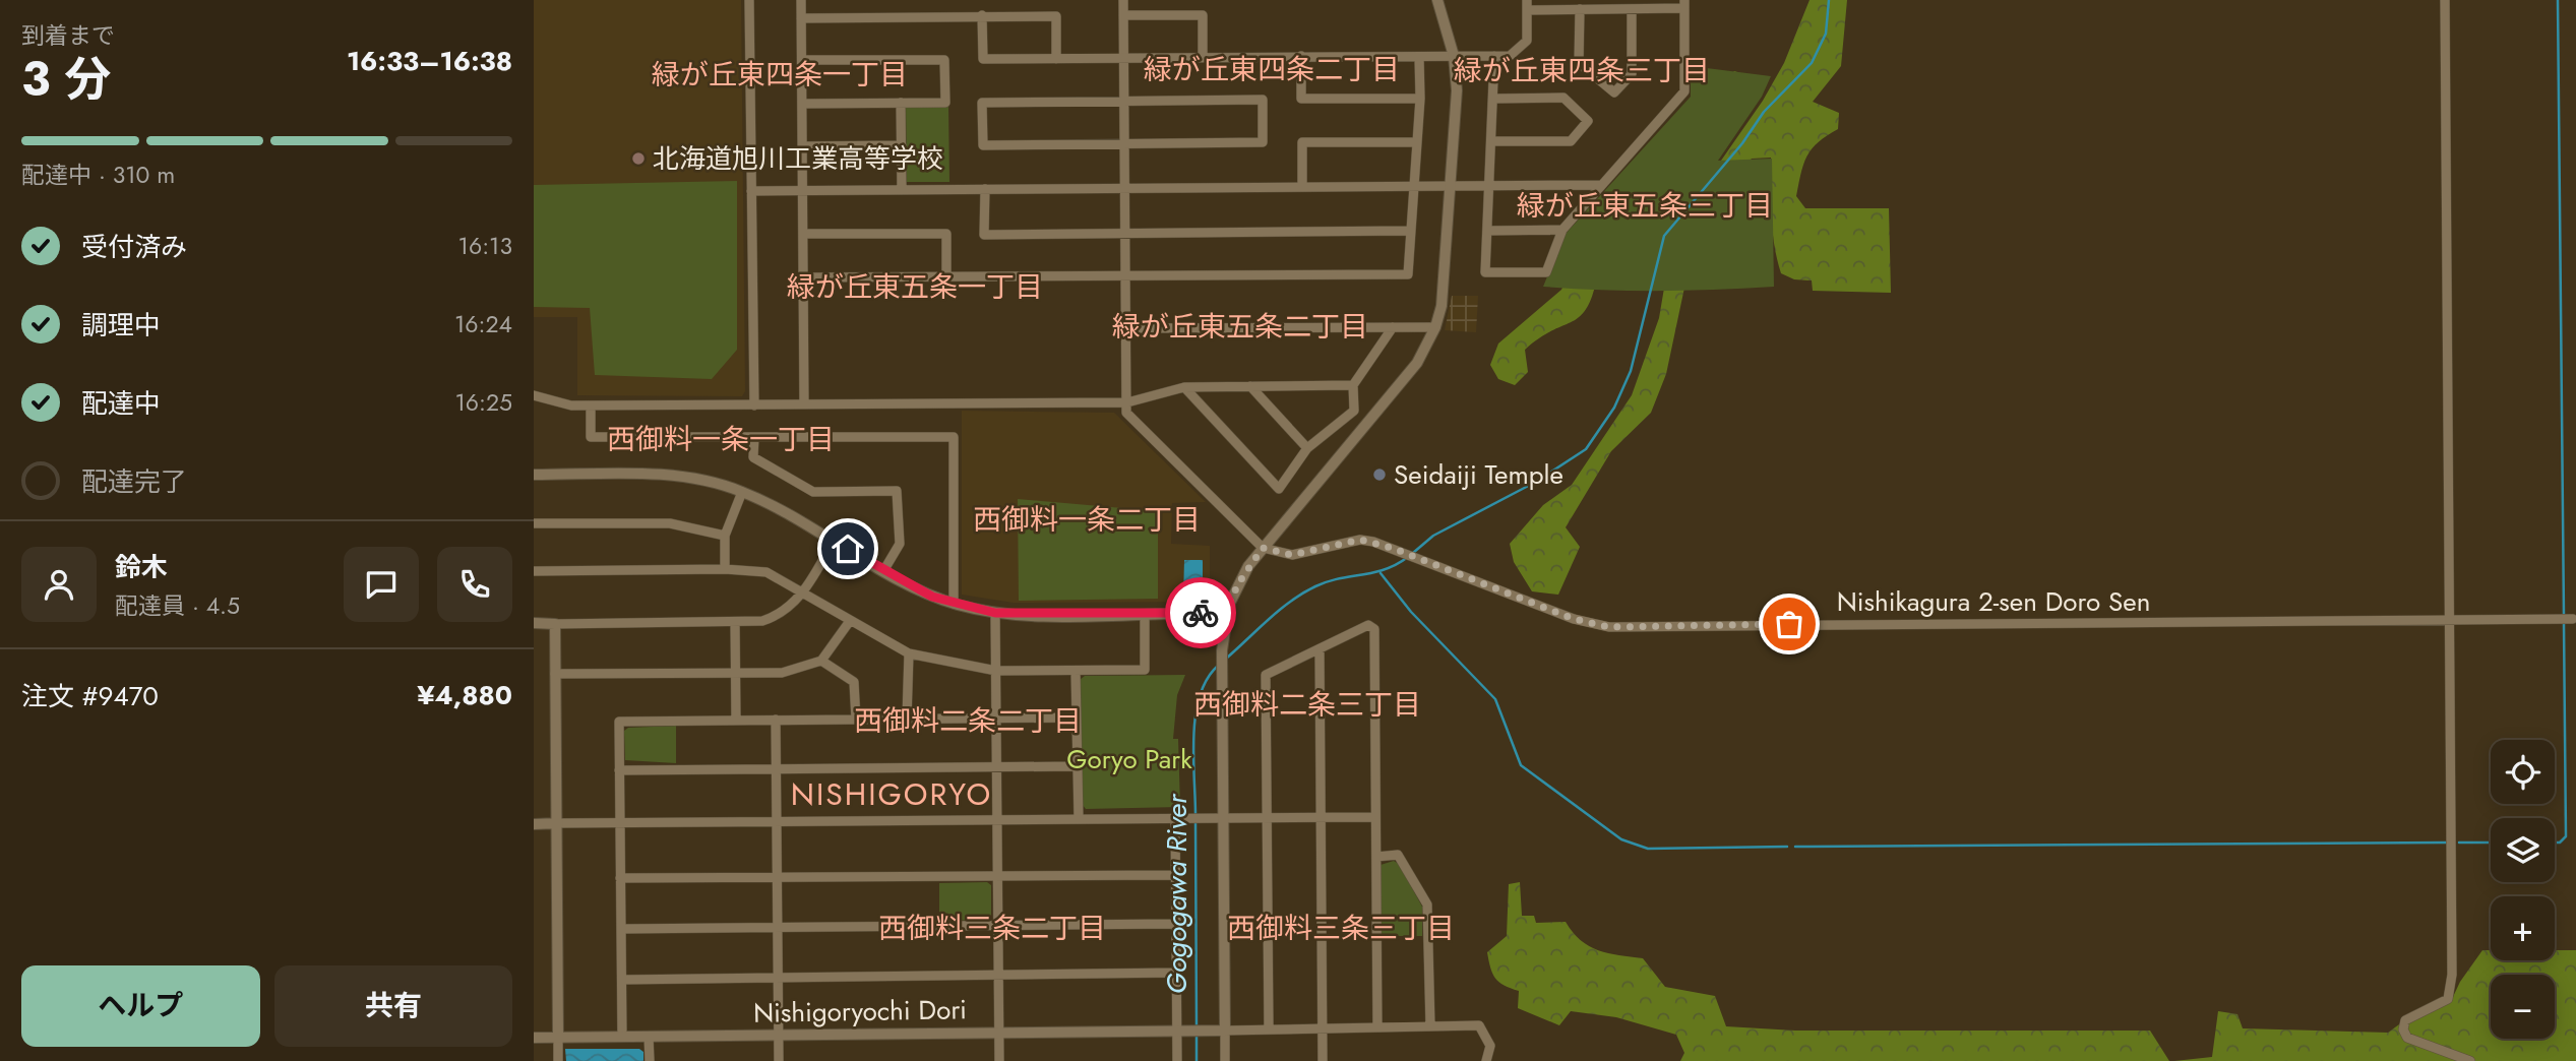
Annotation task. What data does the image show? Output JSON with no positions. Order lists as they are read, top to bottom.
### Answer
{
  "streets": {
    "street": ["Nishikagura 2-sen Doro Sen", "Nishigoryochi Dori"]
  },
  "districts": [
    "緑が丘東四条二丁目",
    "緑が丘東四条三丁目",
    "緑が丘東四条一丁目",
    "緑が丘東五条三丁目",
    "緑が丘東五条一丁目",
    "緑が丘東五条二丁目",
    "西御料一条一丁目",
    "西御料一条二丁目",
    "西御料二条三丁目",
    "西御料二条二丁目",
    "NISHIGORYO",
    "西御料三条二丁目",
    "西御料三条三丁目"
  ],
  "water": ["Gogogawa River"],
  "parks": ["Goryo Park"],
  "places": ["北海道旭川工業高等学校", "Seidaiji Temple"],
  "page": {
    "heading": ["3 分", "到着まで", "16:33–16:38"],
    "panel": [
      "鈴木",
      "配達員 · 4.5",
      "注文 #9470",
      "¥4,880"
    ],
    "bar": "配達中 · 310 m",
    "list": [
      ["受付済み", "16:13"],
      ["調理中", "16:24"],
      ["配達中", "16:25"],
      "配達完了"
    ],
    "map_buttons": ["+", "−"],
    "buttons": ["ヘルプ", "共有"]
  }
}
